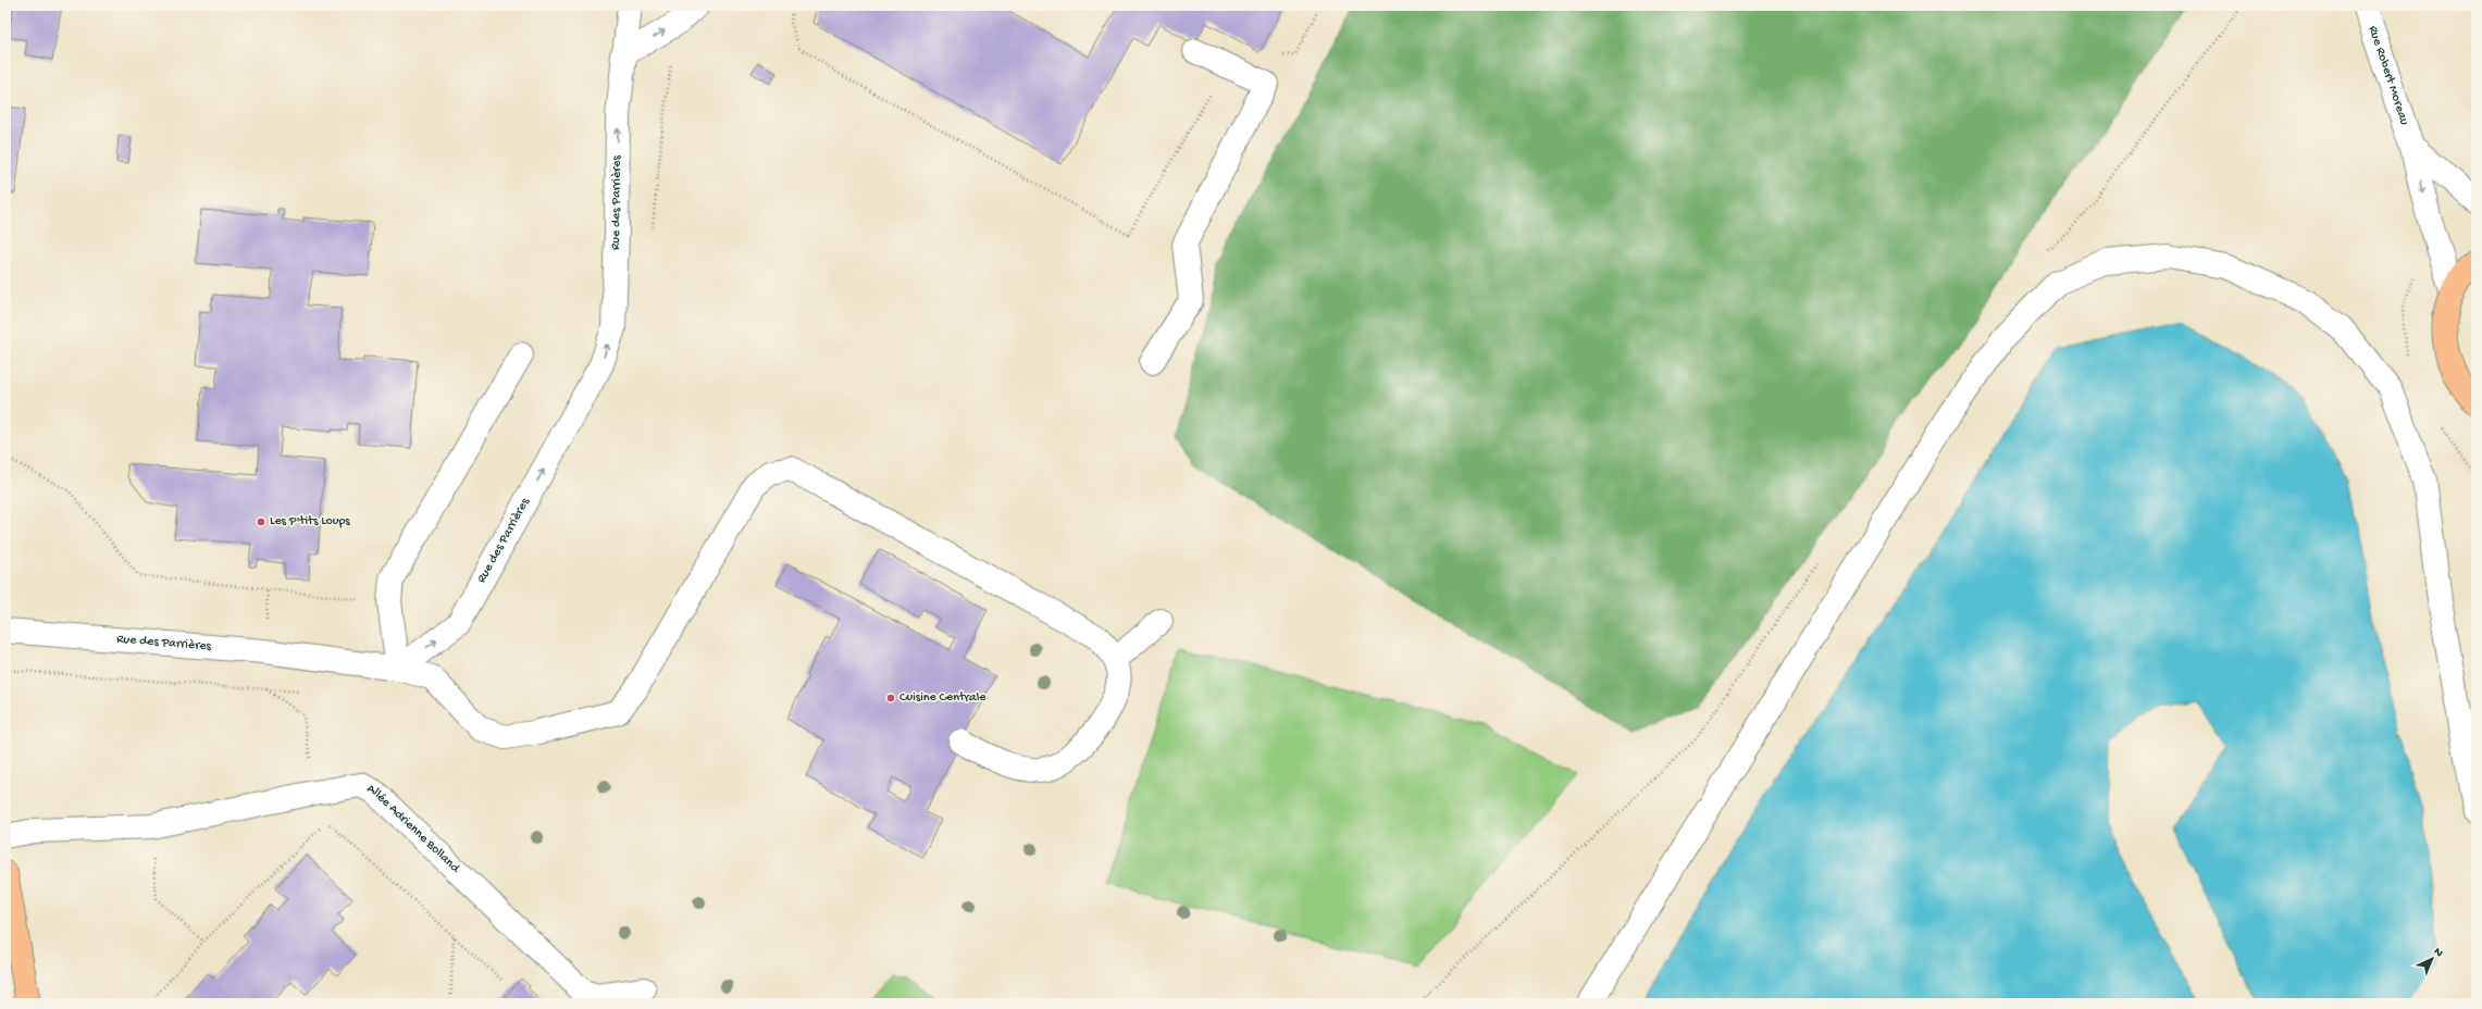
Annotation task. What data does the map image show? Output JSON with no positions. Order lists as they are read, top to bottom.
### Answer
{
  "streets": {
    "street": ["Rue Robert Moreau", "Rue des Parrières", "Allée Adrienne Bolland"]
  },
  "one_way": ["Rue Robert Moreau"],
  "places": ["Les P'tits Loups", "Cuisine Centrale"],
  "north": "top right"
}
